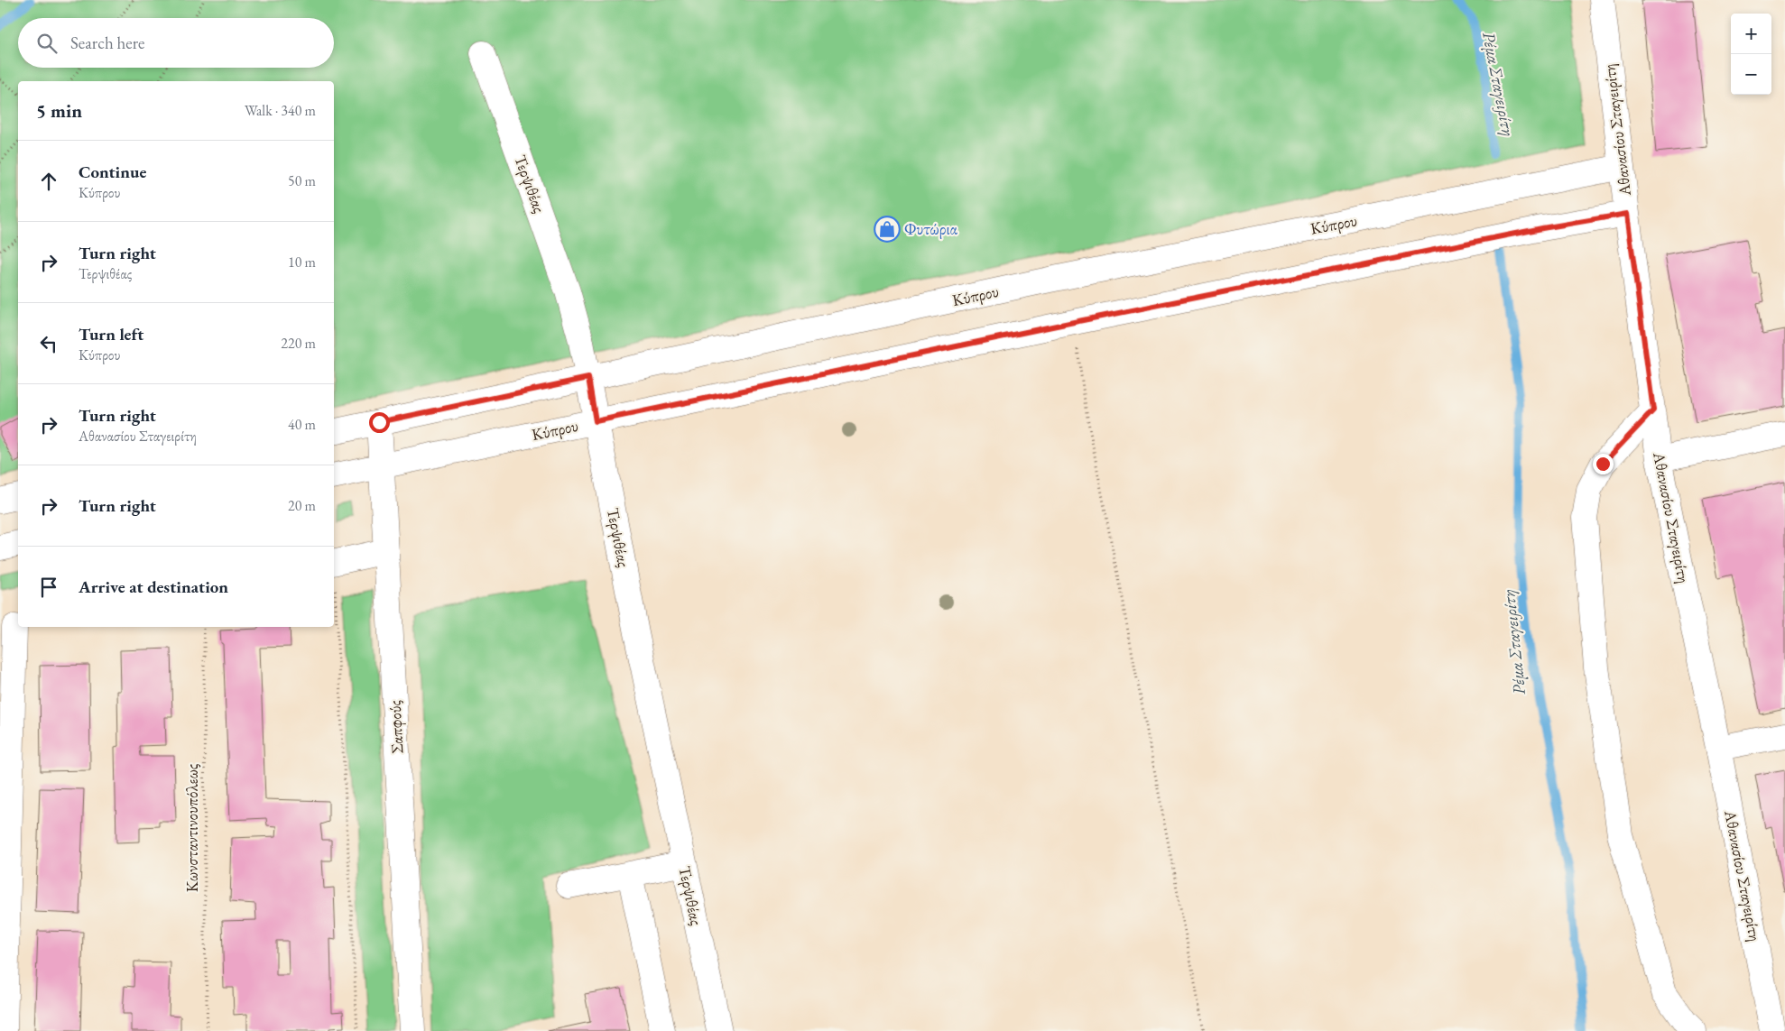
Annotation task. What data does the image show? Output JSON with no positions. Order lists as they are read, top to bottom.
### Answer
{
  "streets": {
    "street": [
      "Αθανασίου Σταγειρίτη",
      "Τερψιθέας",
      "Κύπρου",
      "Σαπφούς"
    ],
    "path": ["Κωνσταντινουπόλεως"]
  },
  "crossings": [
    ["Αθανασίου Σταγειρίτη", "Κύπρου"],
    ["Τερψιθέας", "Κύπρου"],
    ["Κύπρου", "Σαπφούς"]
  ],
  "water": ["Ρέμα Σταγειρίτη"],
  "places": {
    "shop": ["Φυτώρια"]
  },
  "page": {
    "map_buttons": ["+", "−"],
    "search": "Search here",
    "heading": ["5 min", "Walk · 340 m"],
    "list": [
      ["Continue", "Κύπρου", "50 m"],
      ["Turn right", "Τερψιθέας", "10 m"],
      ["Turn left", "Κύπρου", "220 m"],
      ["Turn right", "Αθανασίου Σταγειρίτη", "40 m"],
      ["Turn right", "20 m"],
      "Arrive at destination"
    ]
  }
}
